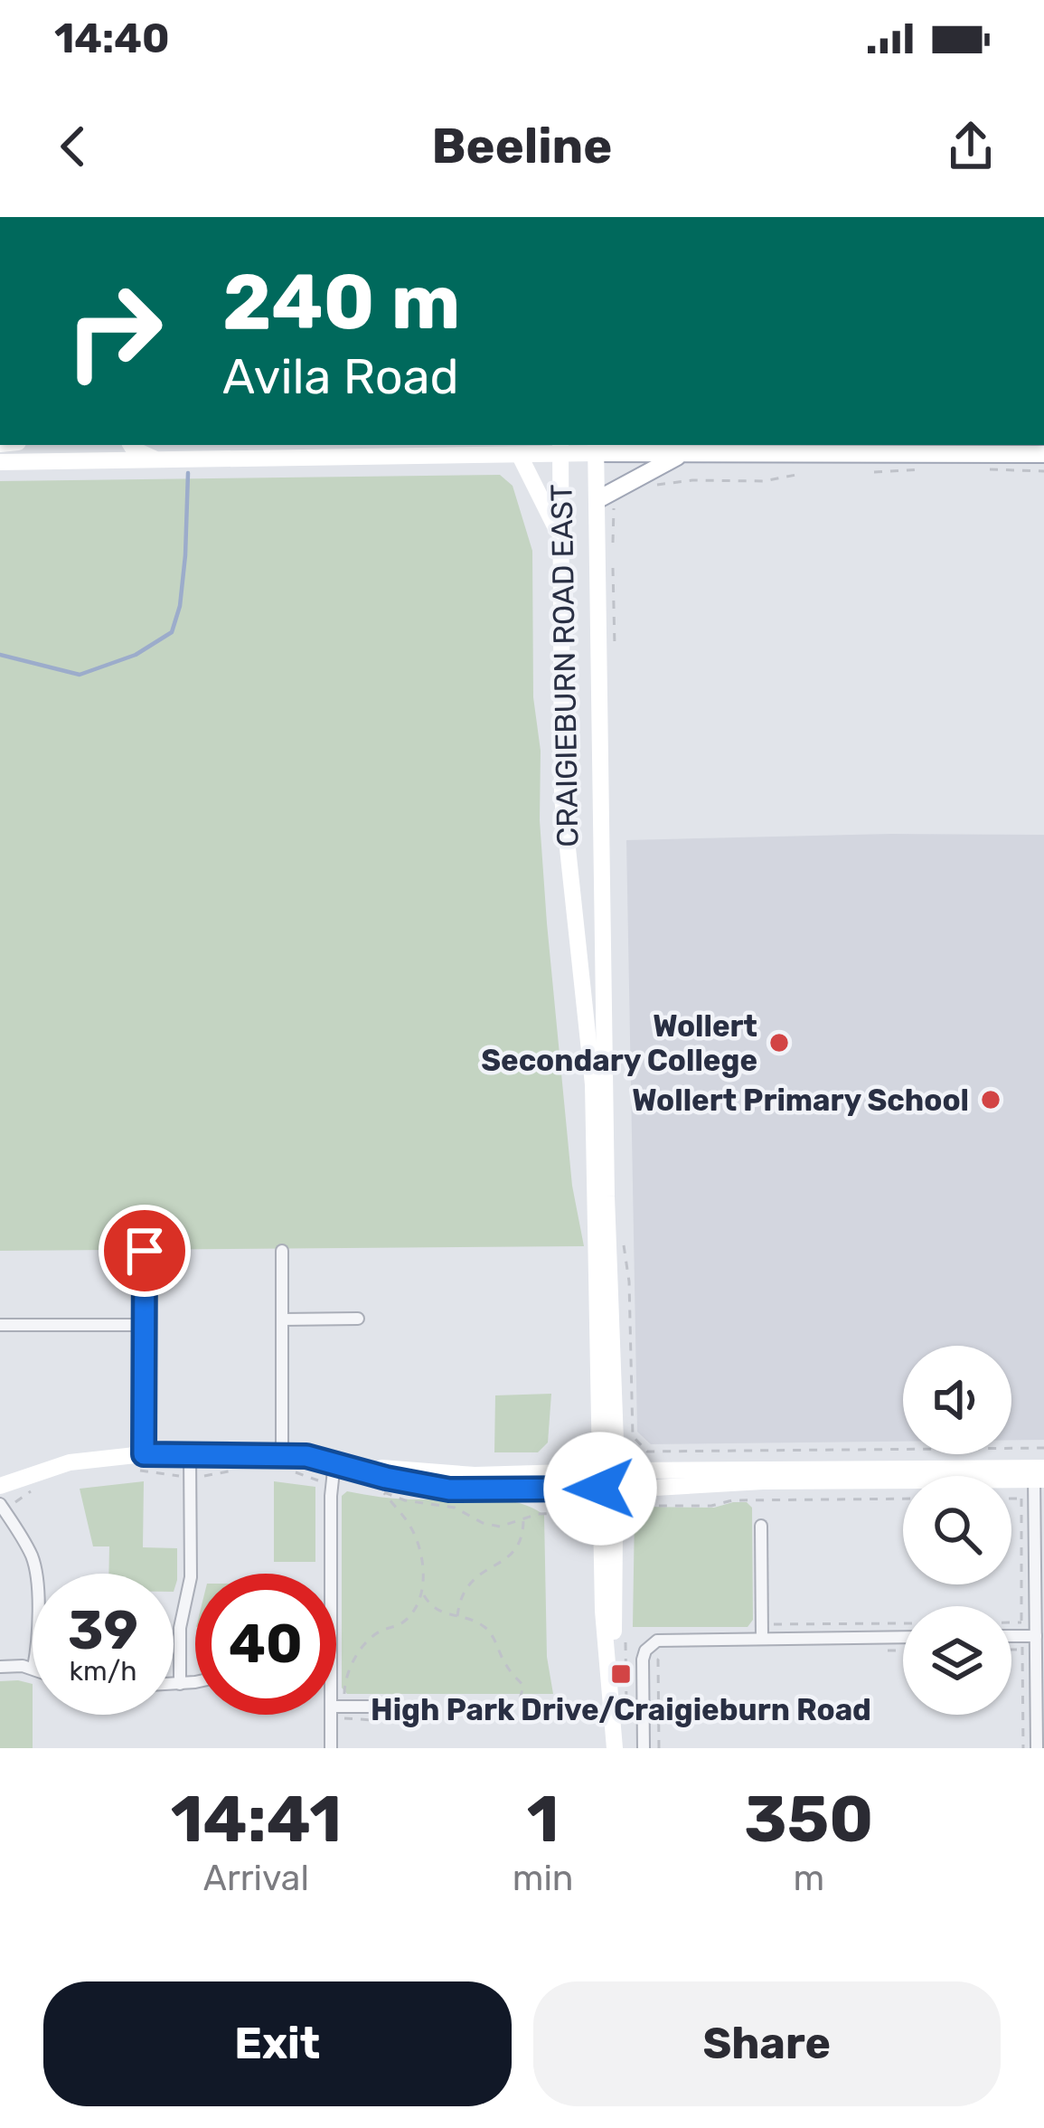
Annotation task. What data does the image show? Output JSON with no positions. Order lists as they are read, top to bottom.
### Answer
{
  "streets": {
    "main road": ["CRAIGIEBURN ROAD EAST"]
  },
  "places": {
    "other": ["Wollert Secondary College", "Wollert Primary School"],
    "transit": ["High Park Drive/Craigieburn Road"]
  },
  "page": {
    "status": "14:40",
    "header": "Beeline",
    "turn": ["240 m", "Avila Road"],
    "speed": "39 km/h",
    "limit": "40",
    "eta": [
      "14:41",
      "Arrival",
      "1",
      "min",
      "350",
      "m"
    ],
    "buttons": ["Exit", "Share"]
  }
}
